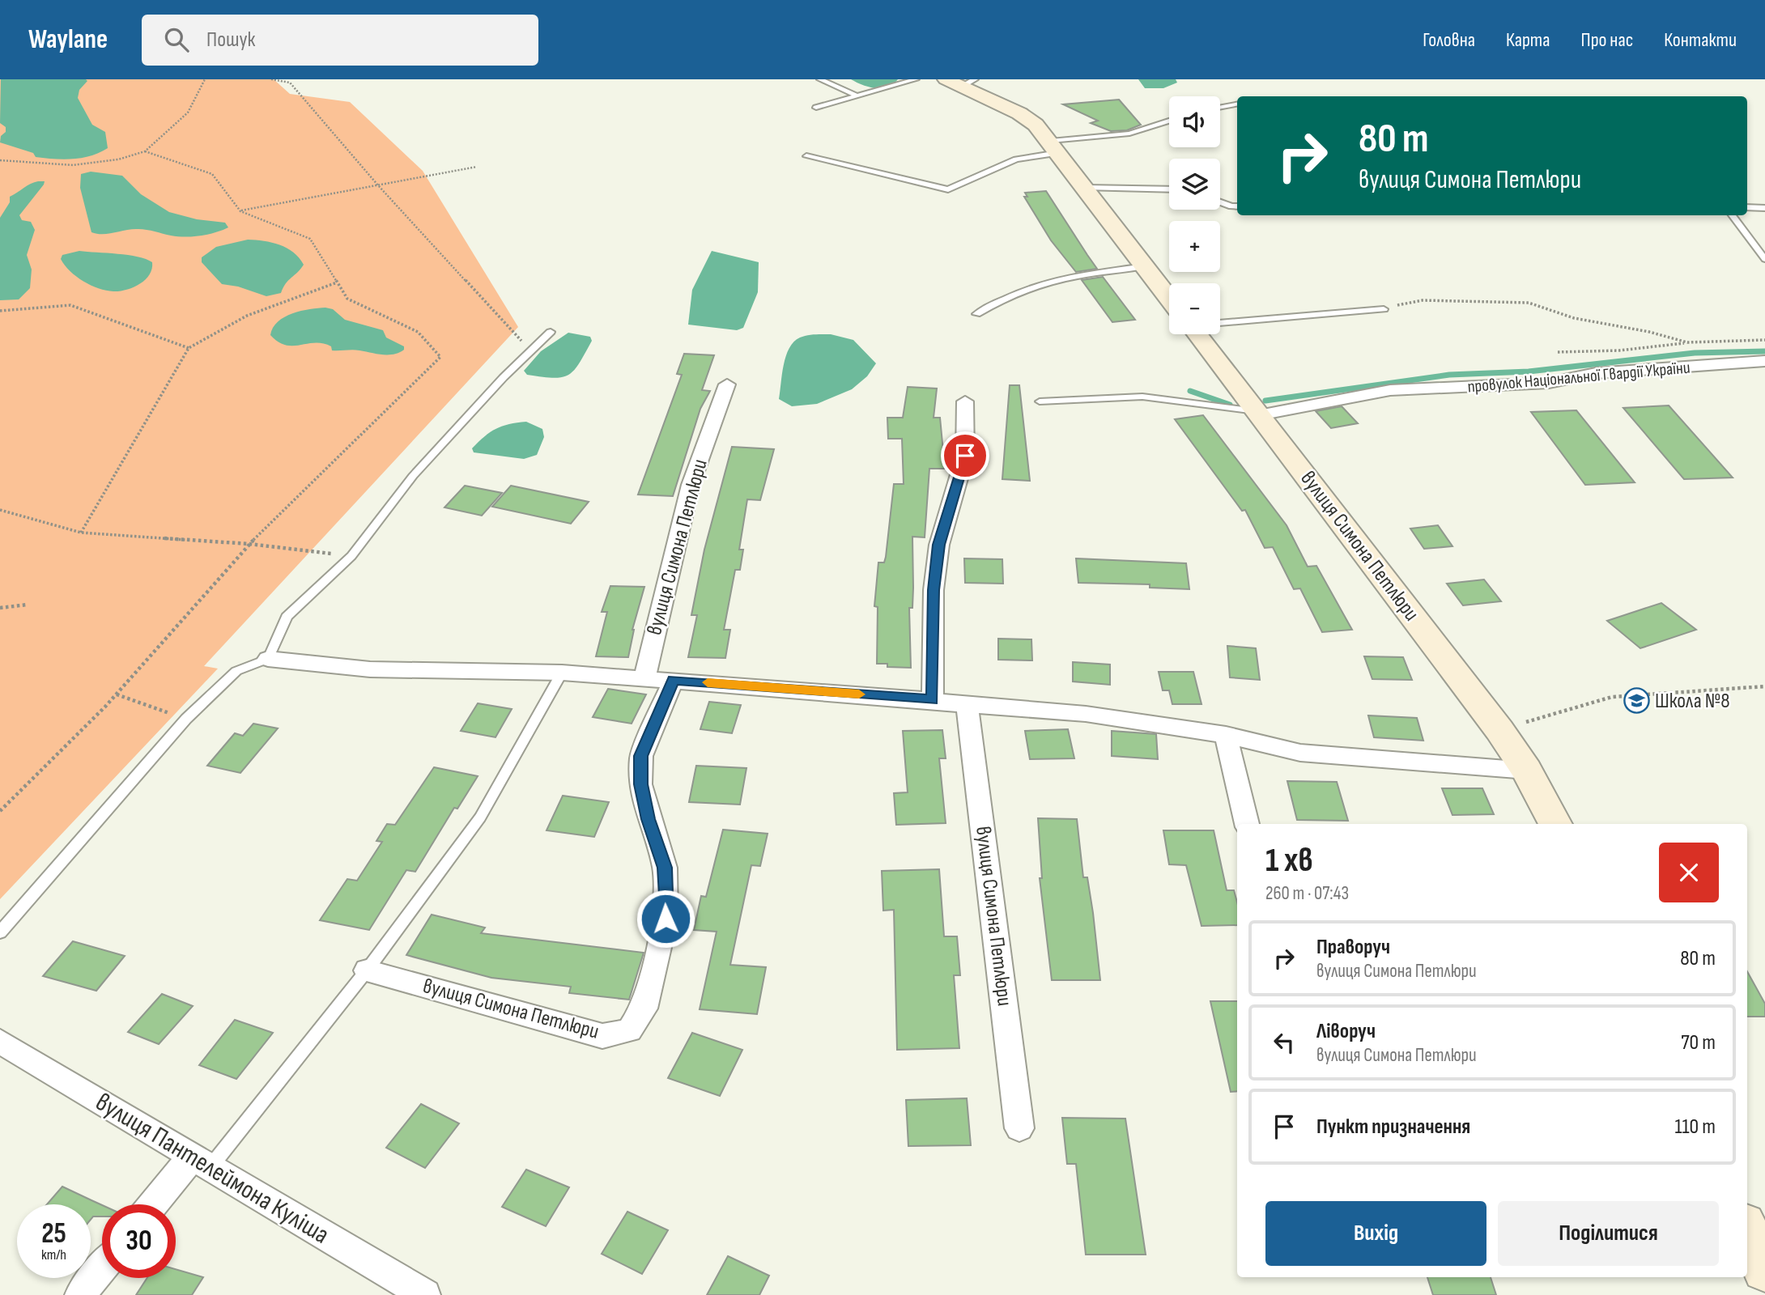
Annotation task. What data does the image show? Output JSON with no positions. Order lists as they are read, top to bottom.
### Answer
{
  "streets": {
    "main road": ["вулиця Симона Петлюри"],
    "street": ["провулок Національної Гвардії України", "вулиця Пантелеймона Куліша"]
  },
  "crossings": [
    ["провулок Національної Гвардії України", "вулиця Симона Петлюри"]
  ],
  "places": {
    "school or university": ["Школа №8"]
  },
  "page": {
    "header": "Waylane",
    "search": "Пошук",
    "nav": [
      "Головна",
      "Карта",
      "Про нас",
      "Контакти"
    ],
    "map_buttons": ["+", "−"],
    "turn": ["80 m", "вулиця Симона Петлюри"],
    "heading": ["1 хв", "260 m · 07:43"],
    "list": [
      {
        "name": "Праворуч",
        "note": "вулиця Симона Петлюри",
        "value": "80 m"
      },
      {
        "name": "Ліворуч",
        "note": "вулиця Симона Петлюри",
        "value": "70 m"
      },
      {
        "name": "Пункт призначення",
        "value": "110 m"
      }
    ],
    "buttons": ["Вихід", "Поділитися"],
    "speed": "25 km/h",
    "limit": "30"
  }
}
